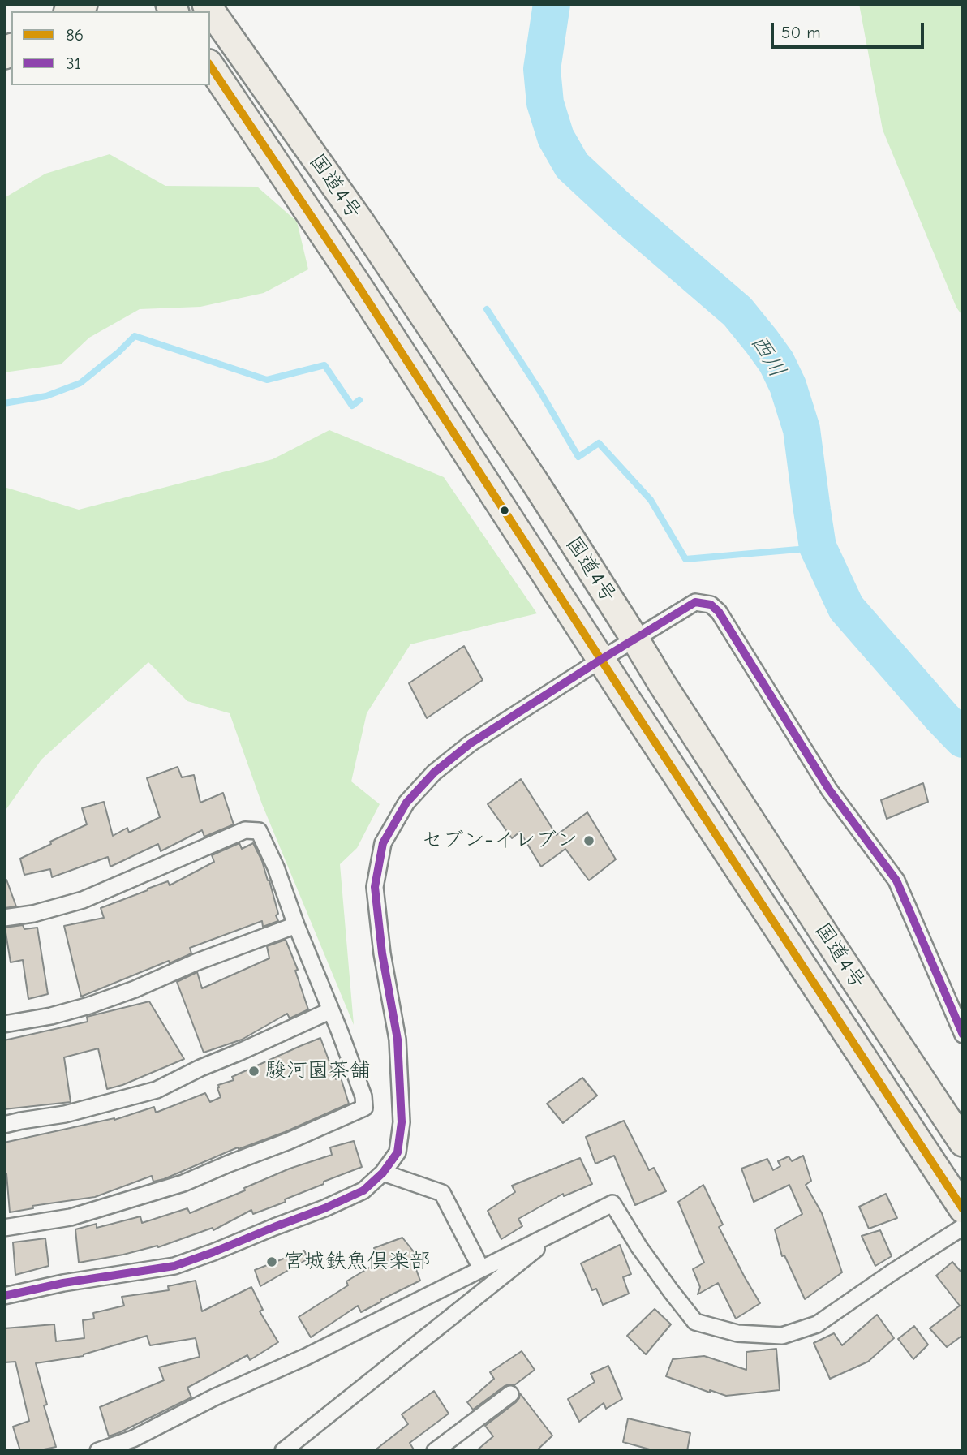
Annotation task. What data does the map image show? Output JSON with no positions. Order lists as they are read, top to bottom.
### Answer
{
  "streets": {
    "highway": ["国道4号"]
  },
  "water": ["西川"],
  "places": ["セブン-イレブン", "駿河園茶舗", "宮城鉄魚倶楽部"],
  "lines": ["transit line 86", "transit line 31"],
  "legend": ["86", "31"],
  "scale_bar": "50 m"
}
